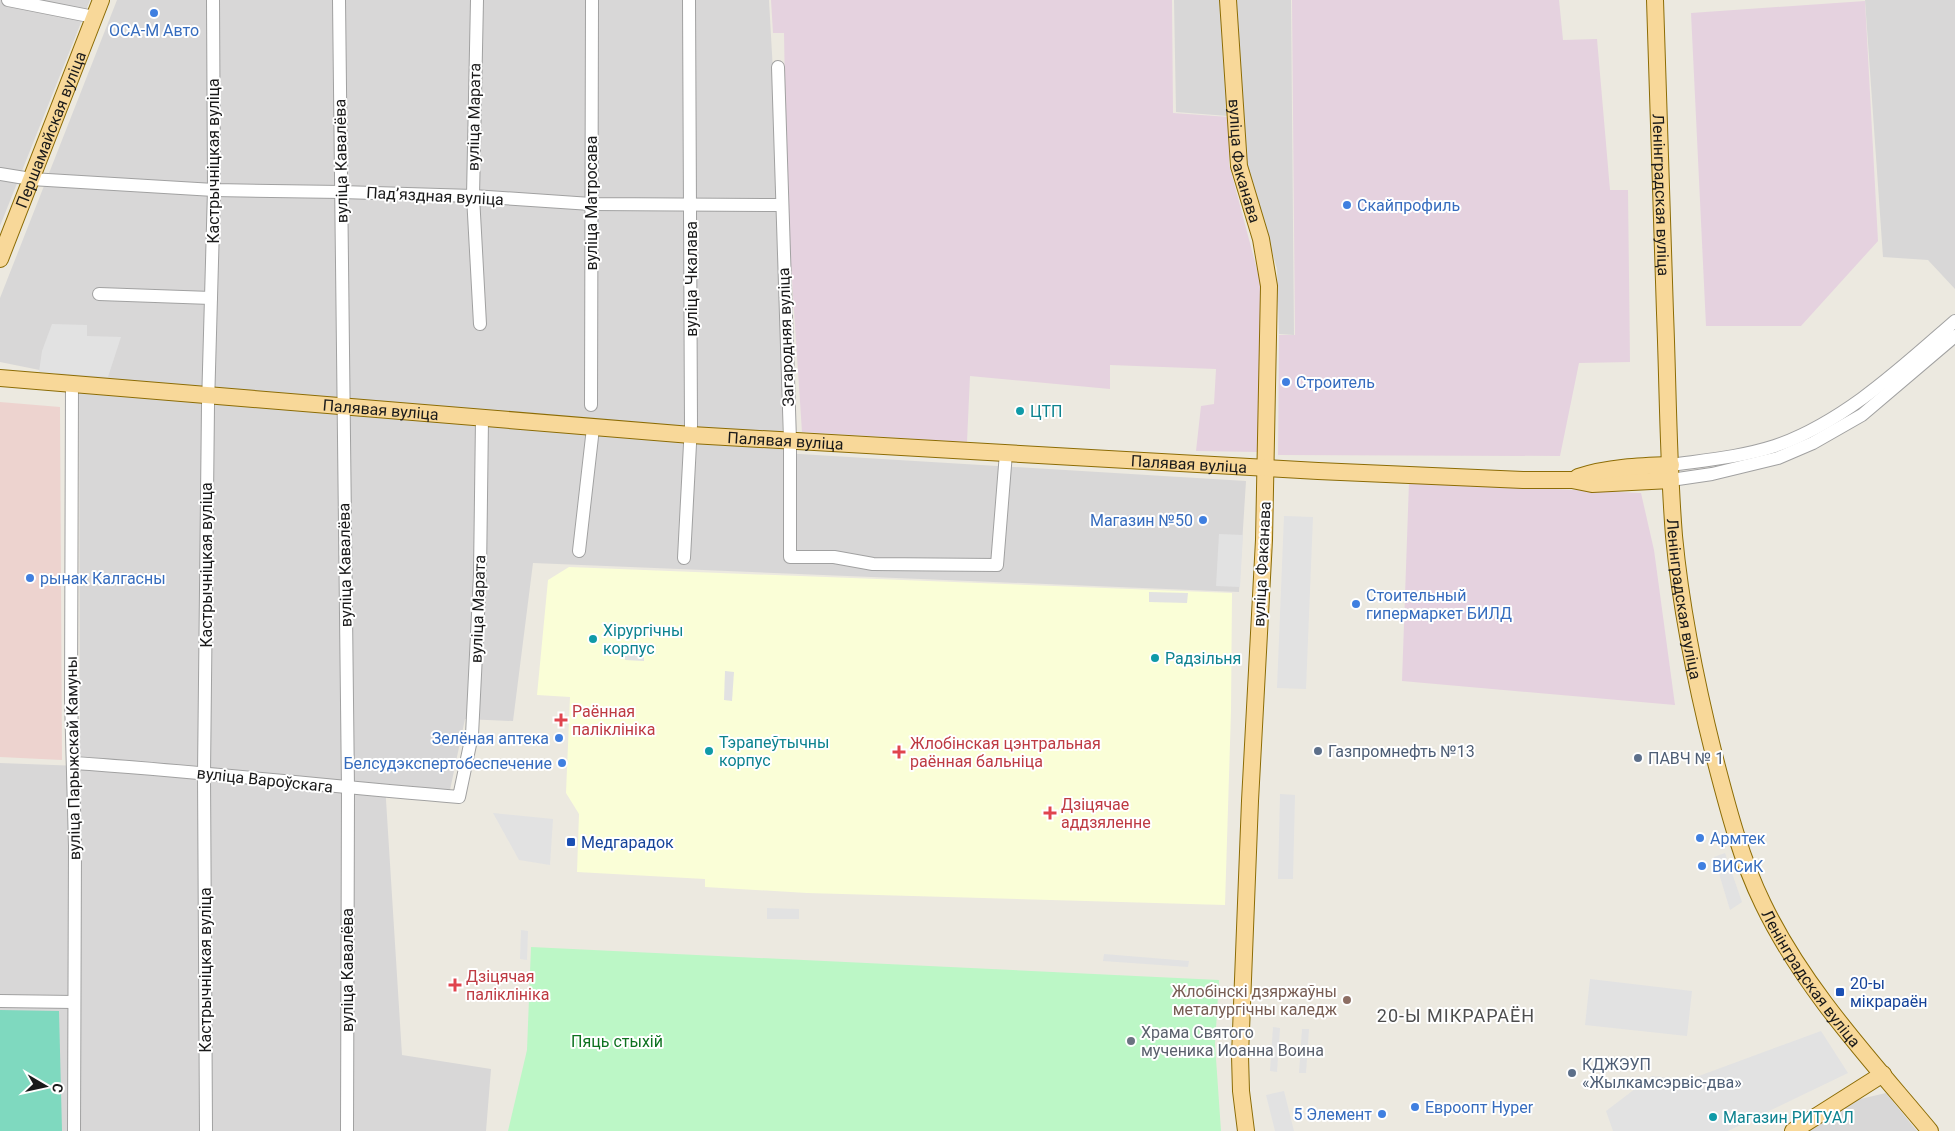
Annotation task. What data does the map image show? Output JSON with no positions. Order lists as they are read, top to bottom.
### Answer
{
  "streets": {
    "main road": [
      "Першамайская вуліца",
      "вуліца Факанава",
      "Ленінградская вуліца",
      "Палявая вуліца"
    ],
    "street": [
      "вуліца Марата",
      "Кастрычніцкая вуліца",
      "вуліца Кавалёва",
      "Падʼяздная вуліца",
      "вуліца Матросава",
      "вуліца Чкалава",
      "Загародняя вуліца",
      "вуліца Парыжскай Камуны",
      "вуліца Вароўскага"
    ]
  },
  "crossings": [
    ["вуліца Марата", "Падʼяздная вуліца"],
    ["вуліца Марата", "Палявая вуліца"],
    ["вуліца Марата", "вуліца Вароўскага"],
    ["Першамайская вуліца", "Падʼяздная вуліца"],
    ["Кастрычніцкая вуліца", "Падʼяздная вуліца"],
    ["Кастрычніцкая вуліца", "Палявая вуліца"],
    ["Кастрычніцкая вуліца", "вуліца Вароўскага"],
    ["вуліца Кавалёва", "Падʼяздная вуліца"],
    ["вуліца Кавалёва", "Палявая вуліца"],
    ["вуліца Кавалёва", "вуліца Вароўскага"],
    ["вуліца Факанава", "Палявая вуліца"],
    ["Ленінградская вуліца", "Палявая вуліца"],
    ["Падʼяздная вуліца", "вуліца Матросава"],
    ["Падʼяздная вуліца", "вуліца Чкалава"],
    ["Падʼяздная вуліца", "Загародняя вуліца"],
    ["вуліца Чкалава", "Палявая вуліца"],
    ["Загародняя вуліца", "Палявая вуліца"],
    ["Палявая вуліца", "вуліца Парыжскай Камуны"],
    ["вуліца Парыжскай Камуны", "вуліца Вароўскага"]
  ],
  "districts": ["20-Ы МІКРАРАЁН"],
  "parks": ["Пяць стыхій"],
  "places": {
    "other": [
      "ОСА-М Авто",
      "Скайпрофиль",
      "Строитель",
      "ЦТП",
      "Магазин №50",
      "рынак Калгасны",
      "Стоительный гипермаркет БИЛД",
      "Хірургічны корпус",
      "Радзільня",
      "Зелёная аптека",
      "Тэрапеўтычны корпус",
      "Газпромнефть №13",
      "ПАВЧ № 1",
      "Белсудэкспертобеспечение",
      "Армтек",
      "ВИСиК",
      "Жлобінскі дзяржаўны металургічны каледж",
      "Храма Святого мученика Иоанна Воина",
      "КДЖЭУП «Жылкамсэрвіс-два»",
      "Евроопт Hyper",
      "5 Элемент",
      "Магазин РИТУАЛ"
    ],
    "health": [
      "Раённая паліклініка",
      "Жлобінская цэнтральная раённая бальніца",
      "Дзіцячае аддзяленне",
      "Дзіцячая паліклініка"
    ],
    "transit": ["Медгарадок", "20-ы мікрараён"]
  },
  "north": "right"
}
